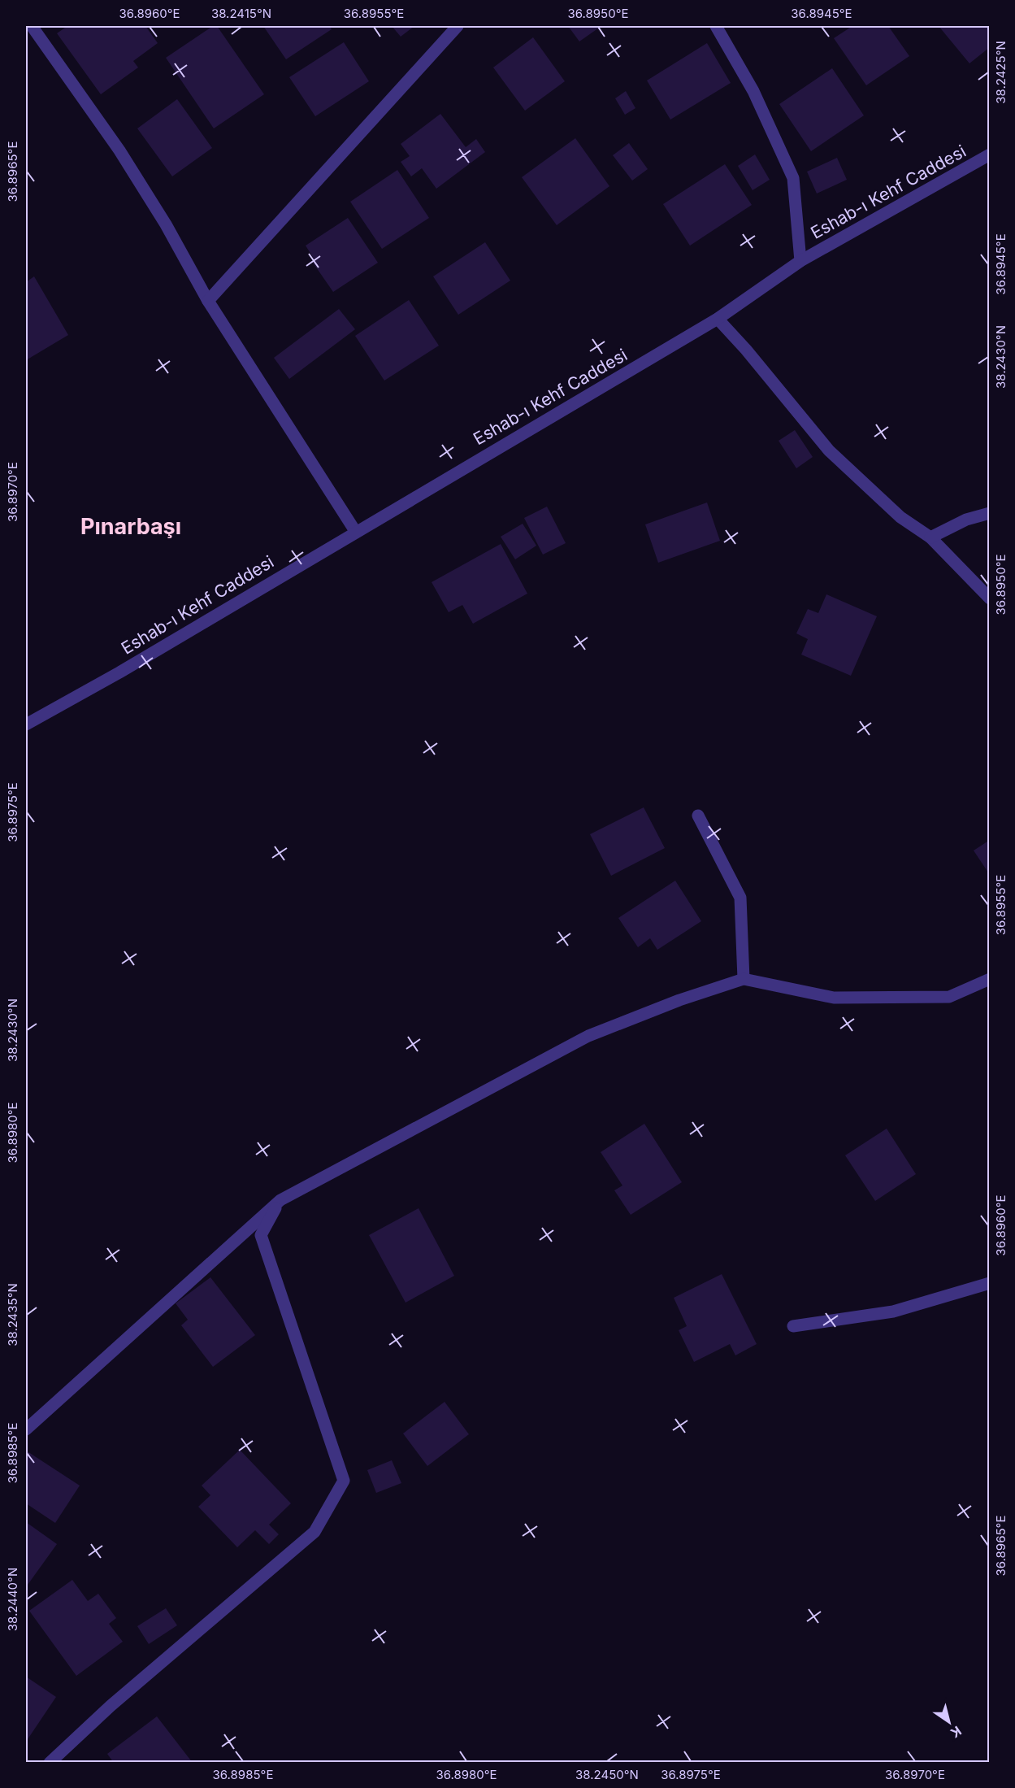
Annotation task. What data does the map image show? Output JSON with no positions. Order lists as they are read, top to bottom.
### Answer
{
  "streets": {
    "street": ["Eshab-ı Kehf Caddesi"]
  },
  "districts": ["Pınarbaşı"],
  "north": "bottom right",
  "coordinates": [
    "36.8960°E",
    "38.2415°N",
    "36.8955°E",
    "36.8950°E",
    "36.8945°E",
    "38.2425°N",
    "36.8965°E",
    "38.2430°N",
    "36.8970°E",
    "36.8975°E",
    "36.8980°E",
    "38.2435°N",
    "36.8985°E",
    "38.2440°N",
    "38.2450°N"
  ]
}
